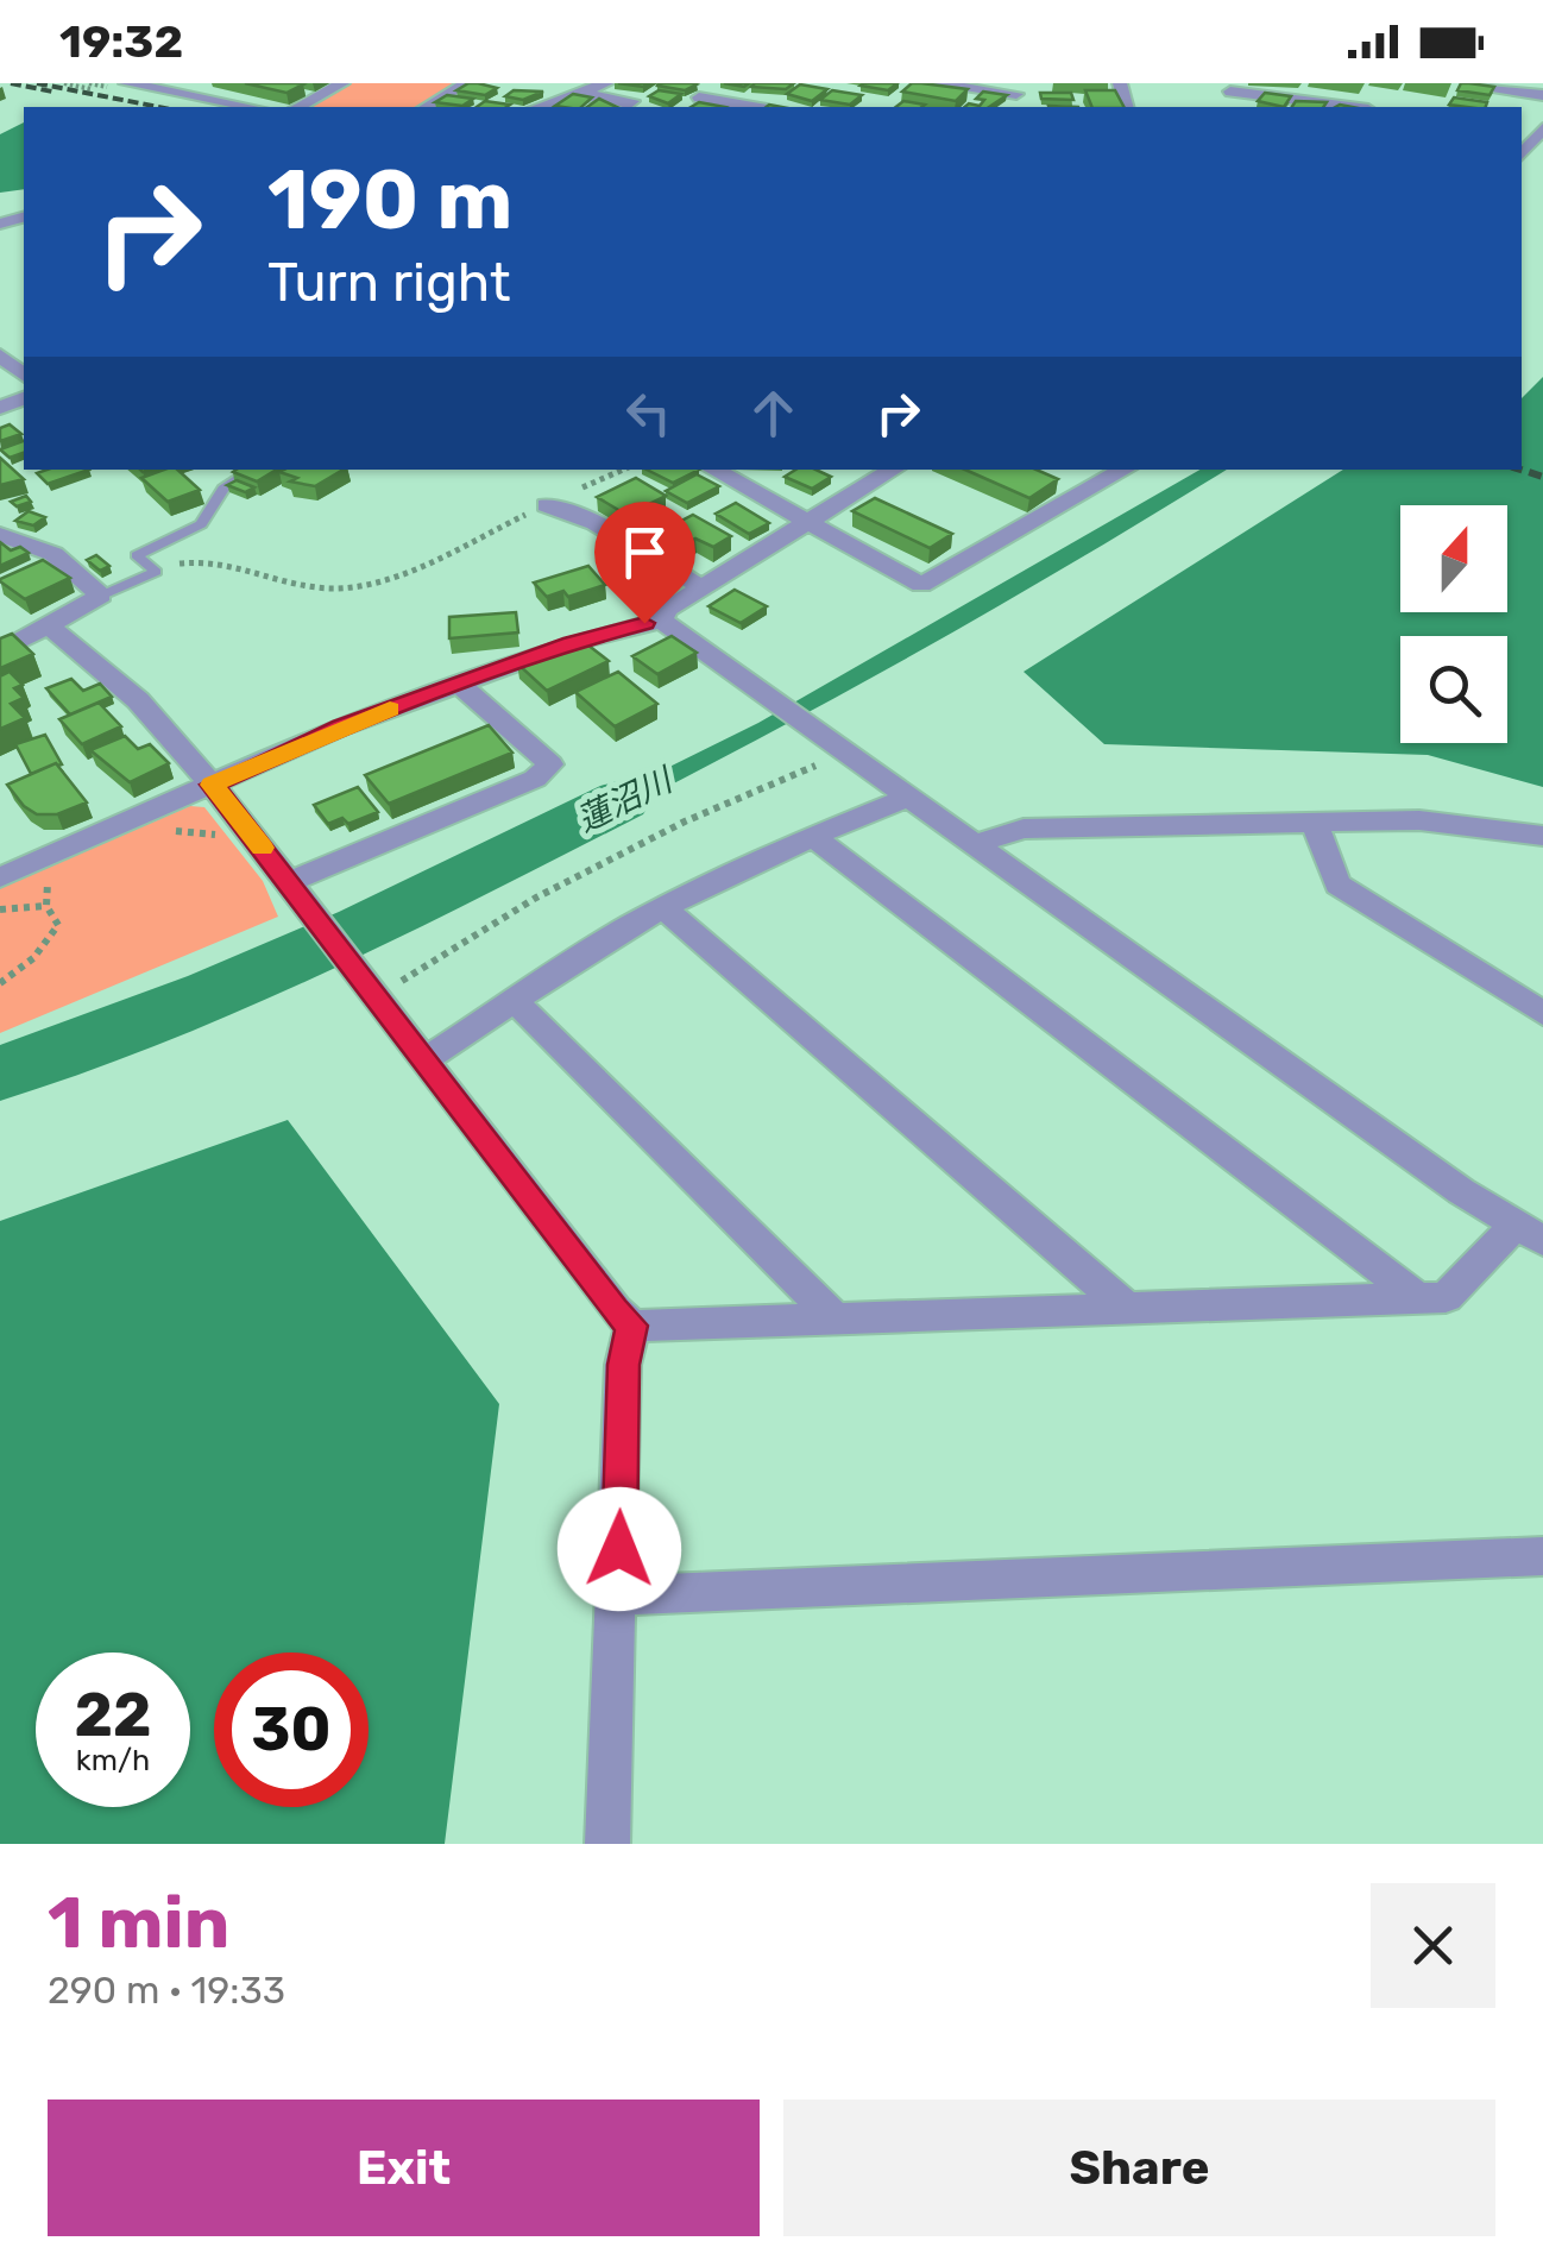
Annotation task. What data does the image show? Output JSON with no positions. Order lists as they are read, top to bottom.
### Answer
{
  "water": ["蓮沼川"],
  "north": "top",
  "page": {
    "status": "19:32",
    "turn": ["190 m", "Turn right"],
    "speed": "22 km/h",
    "limit": "30",
    "heading": ["1 min", "290 m · 19:33"],
    "buttons": ["Exit", "Share"]
  }
}
